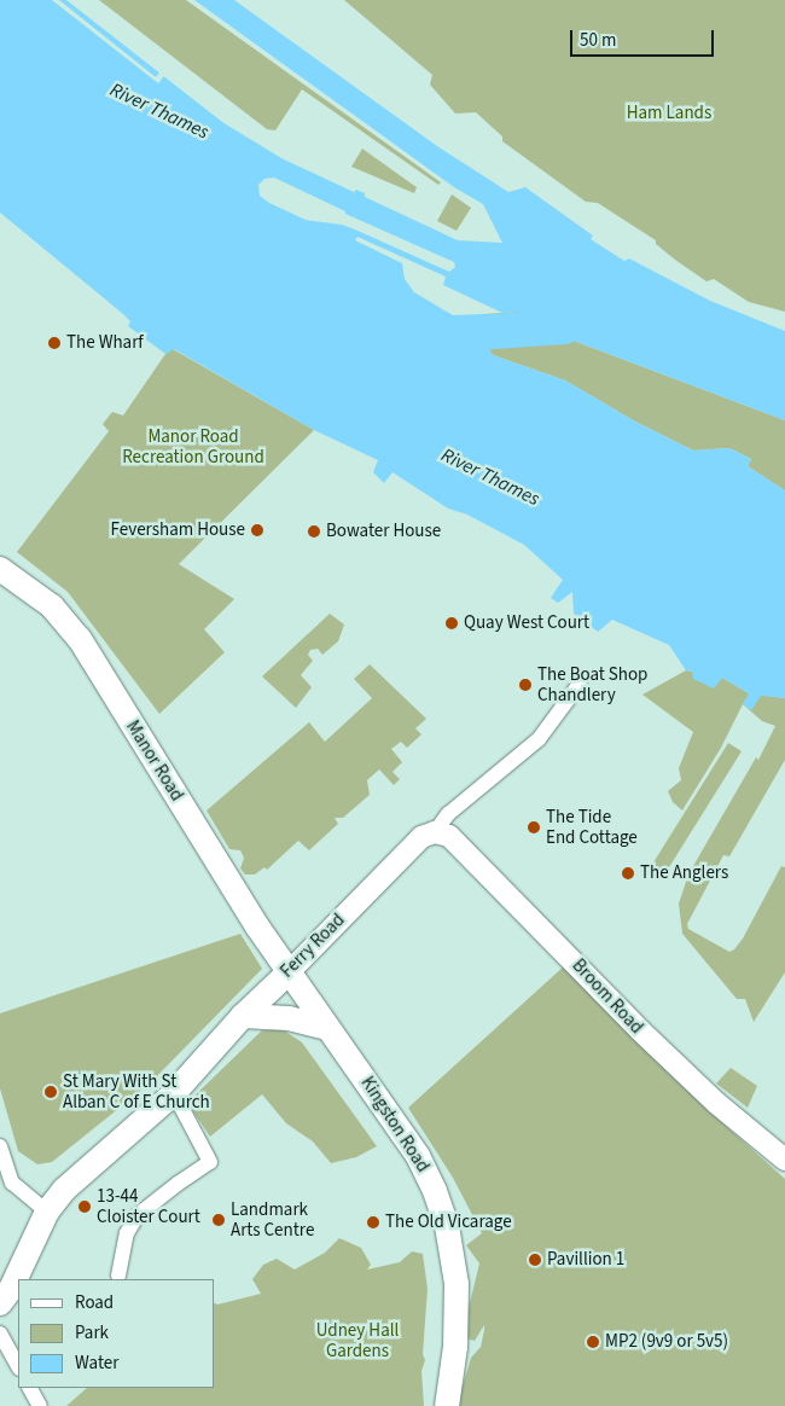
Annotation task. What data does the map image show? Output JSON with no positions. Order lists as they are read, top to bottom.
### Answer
{
  "streets": {
    "main road": ["Manor Road", "Ferry Road", "Kingston Road"],
    "street": ["Broom Road"]
  },
  "crossings": [
    ["Manor Road", "Ferry Road"],
    ["Manor Road", "Kingston Road"],
    ["Ferry Road", "Broom Road"],
    ["Ferry Road", "Kingston Road"]
  ],
  "water": ["River Thames"],
  "parks": ["Ham Lands", "Manor Road Recreation Ground", "Udney Hall Gardens"],
  "places": [
    "The Wharf",
    "Feversham House",
    "Bowater House",
    "Quay West Court",
    "The Boat Shop Chandlery",
    "The Tide End Cottage",
    "The Anglers",
    "St Mary With St Alban C of E Church",
    "13-44 Cloister Court",
    "Landmark Arts Centre",
    "The Old Vicarage",
    "Pavillion 1",
    "MP2 (9v9 or 5v5)"
  ],
  "legend": ["Road", "Park", "Water"],
  "scale_bar": "50 m"
}
